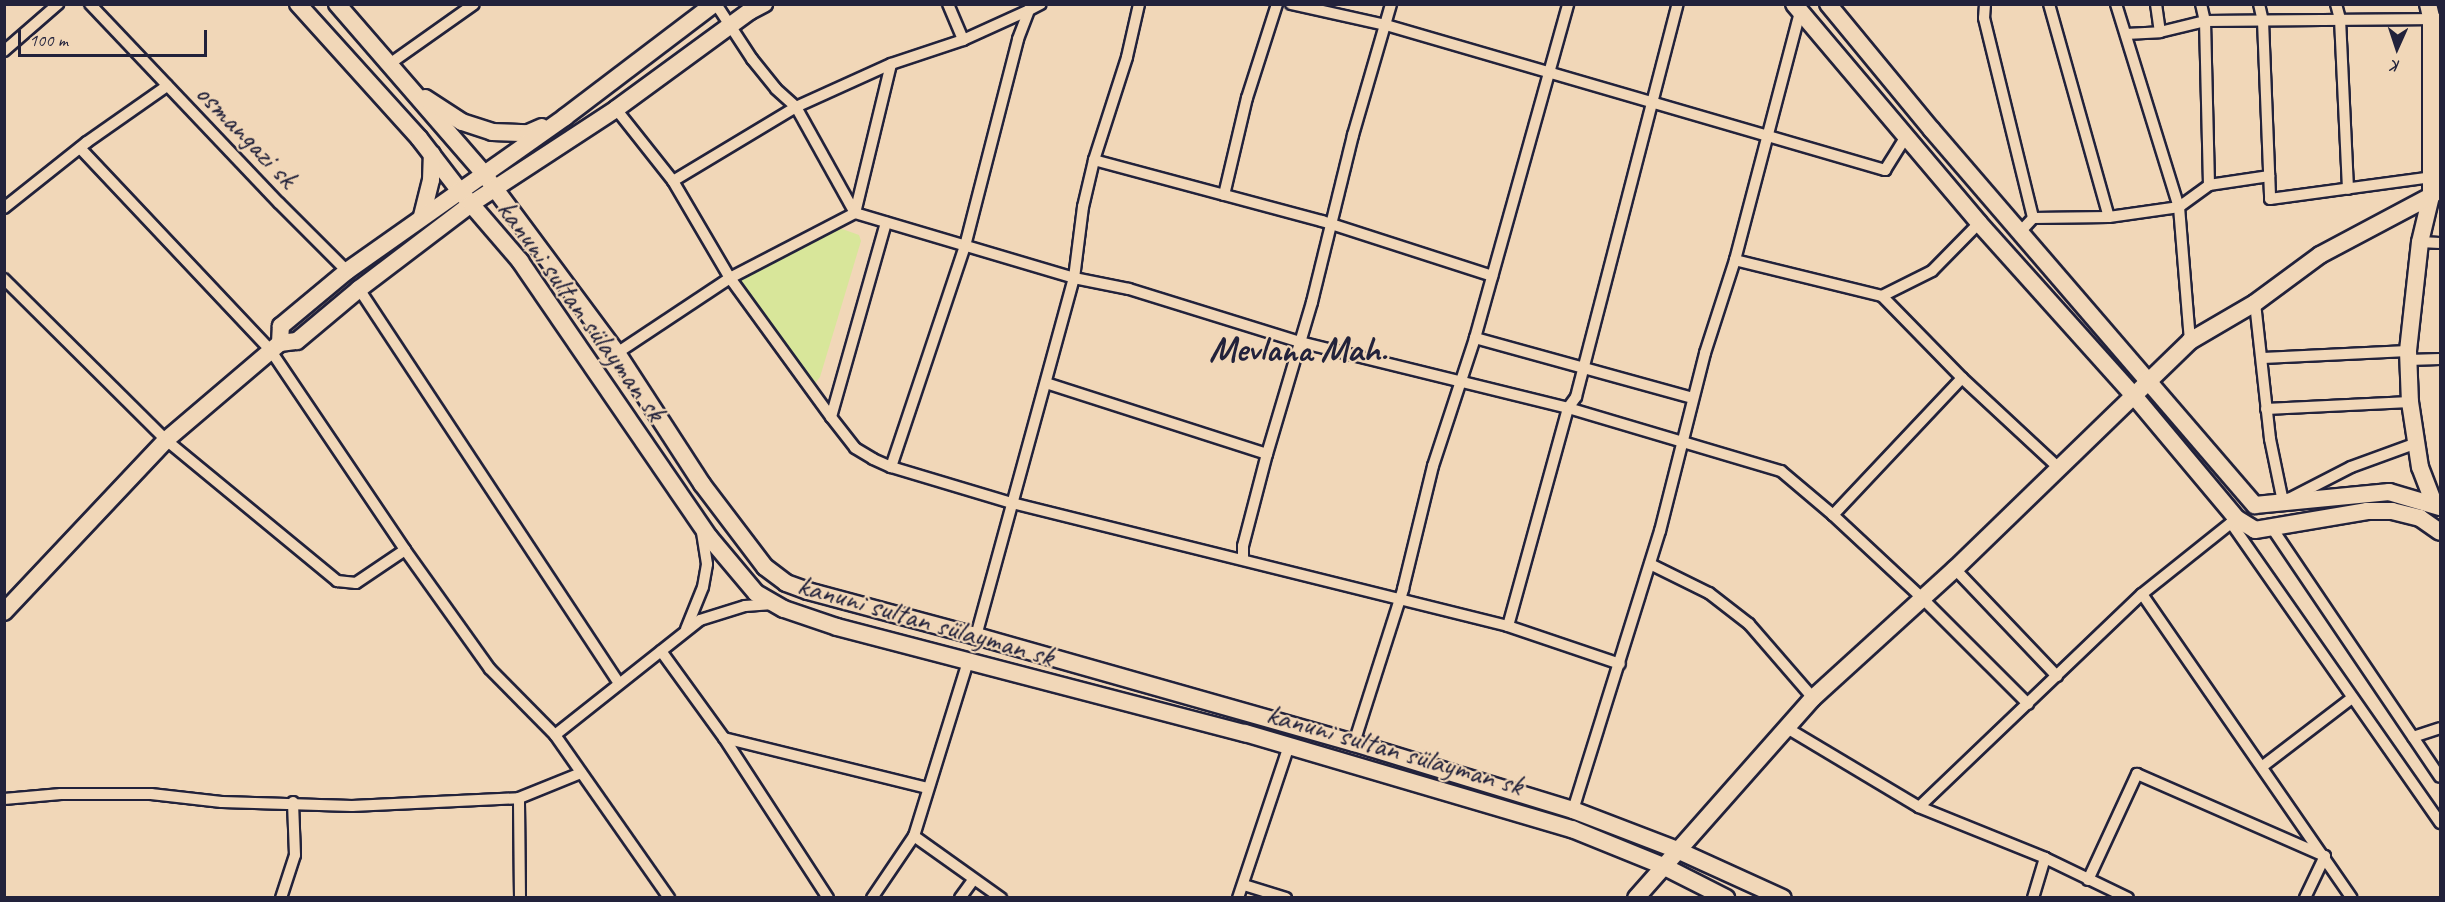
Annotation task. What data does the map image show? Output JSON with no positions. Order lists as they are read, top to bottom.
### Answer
{
  "streets": {
    "street": ["osmangazi sk", "kanuni sultan sülayman sk"]
  },
  "districts": ["Mevlana Mah."],
  "scale_bar": "100 m",
  "north": "bottom"
}
